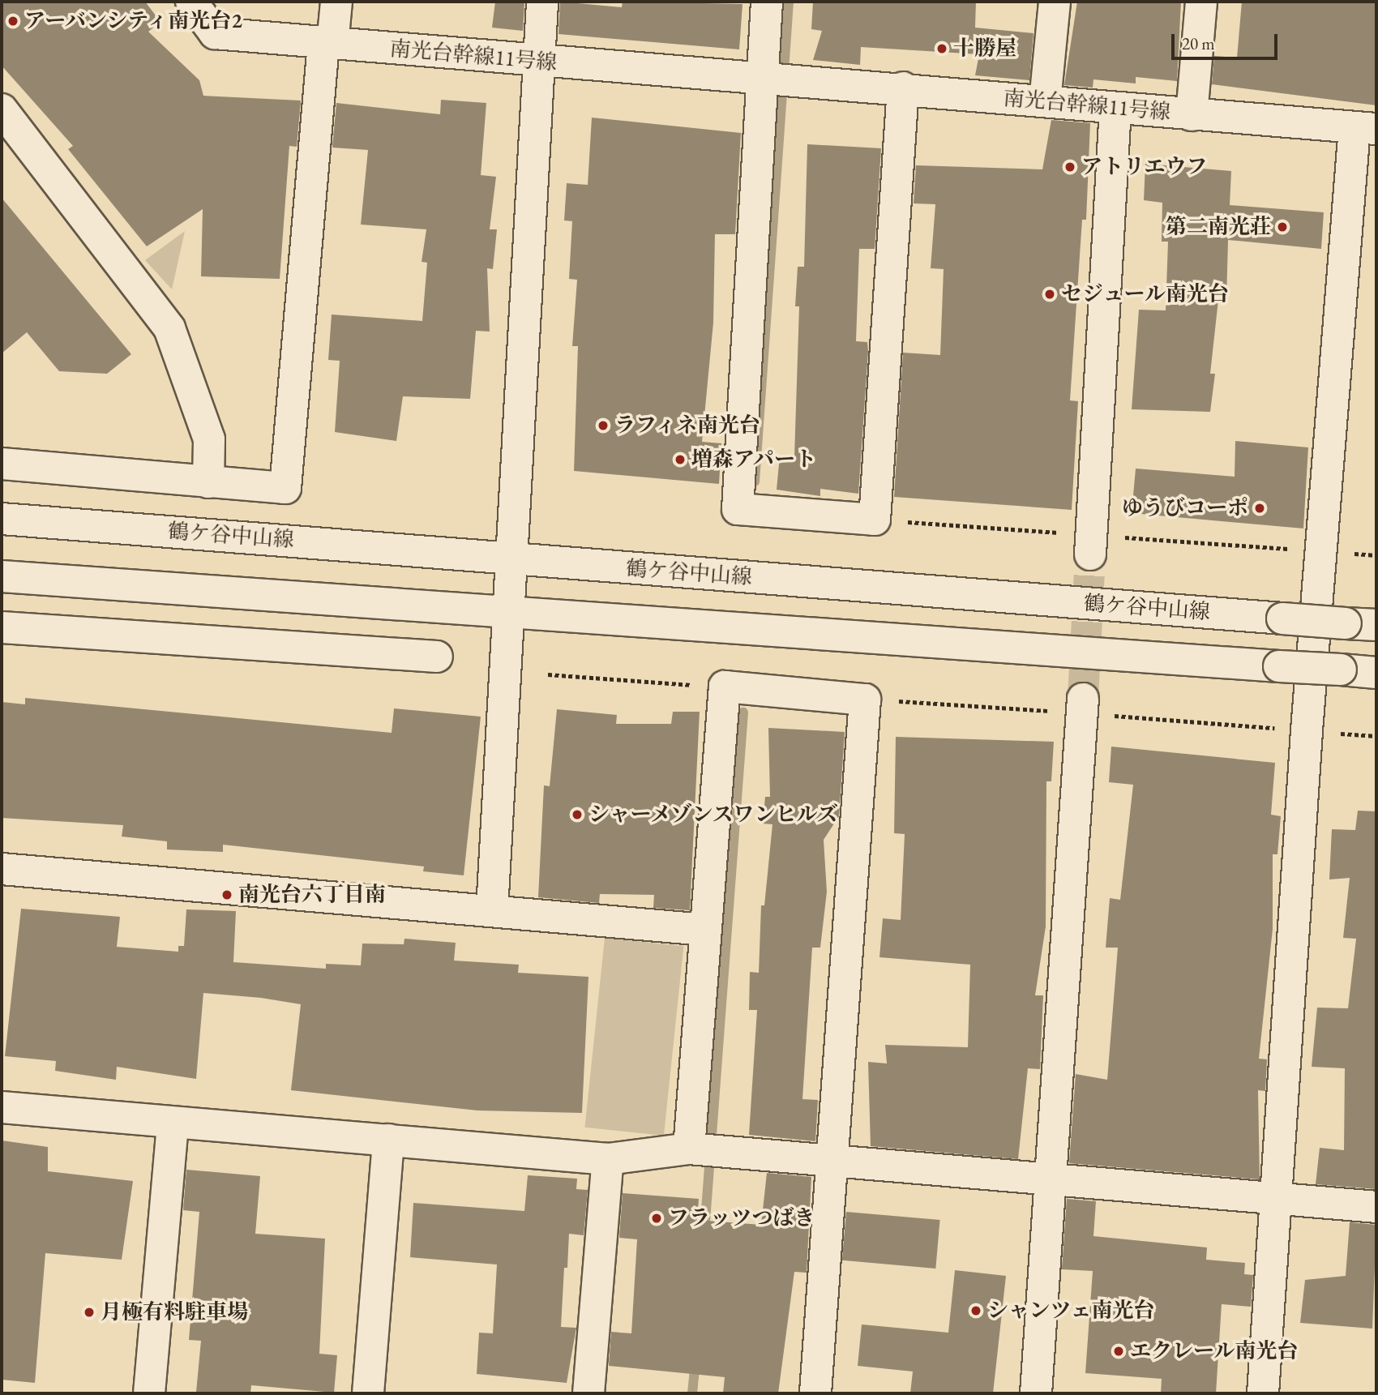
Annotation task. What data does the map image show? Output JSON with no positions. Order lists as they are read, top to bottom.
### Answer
{
  "streets": {
    "street": ["南光台幹線11号線", "鶴ケ谷中山線"]
  },
  "places": [
    "アーバンシティ南光台2",
    "十勝屋",
    "アトリエウフ",
    "第二南光荘",
    "セジュール南光台",
    "ラフィネ南光台",
    "増森アパート",
    "ゆうびコーポ",
    "シャーメゾンスワンヒルズ",
    "南光台六丁目南",
    "フラッツつばき",
    "シャンツェ南光台",
    "月極有料駐車場",
    "エクレール南光台"
  ],
  "scale_bar": "20 m"
}
